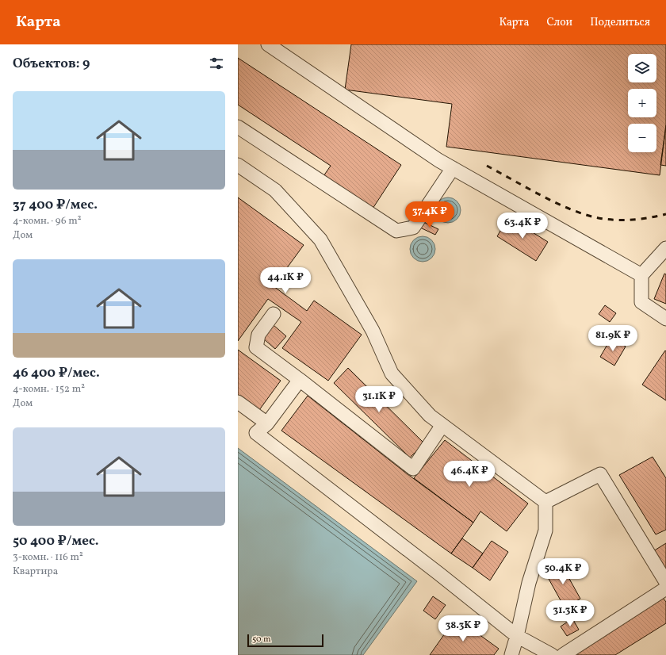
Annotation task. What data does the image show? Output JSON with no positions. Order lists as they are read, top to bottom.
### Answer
{
  "scale_bar": "50 m",
  "page": {
    "header": "Карта",
    "nav": ["Карта", "Слои", "Поделиться"],
    "heading": "Объектов: 9",
    "map_buttons": ["+", "−"],
    "list": [
      {
        "name": "37 400 ₽/мес.",
        "note": "4-комн. · 96 m² · Дом"
      },
      {
        "name": "46 400 ₽/мес.",
        "note": "4-комн. · 152 m² · Дом"
      },
      {
        "name": "50 400 ₽/мес.",
        "note": "3-комн. · 116 m² · Квартира"
      }
    ],
    "price": [
      "37.4K ₽",
      "63.4K ₽",
      "44.1K ₽",
      "81.9K ₽",
      "31.1K ₽",
      "46.4K ₽",
      "50.4K ₽",
      "31.3K ₽",
      "38.3K ₽"
    ],
    "scale": "50 m"
  }
}
